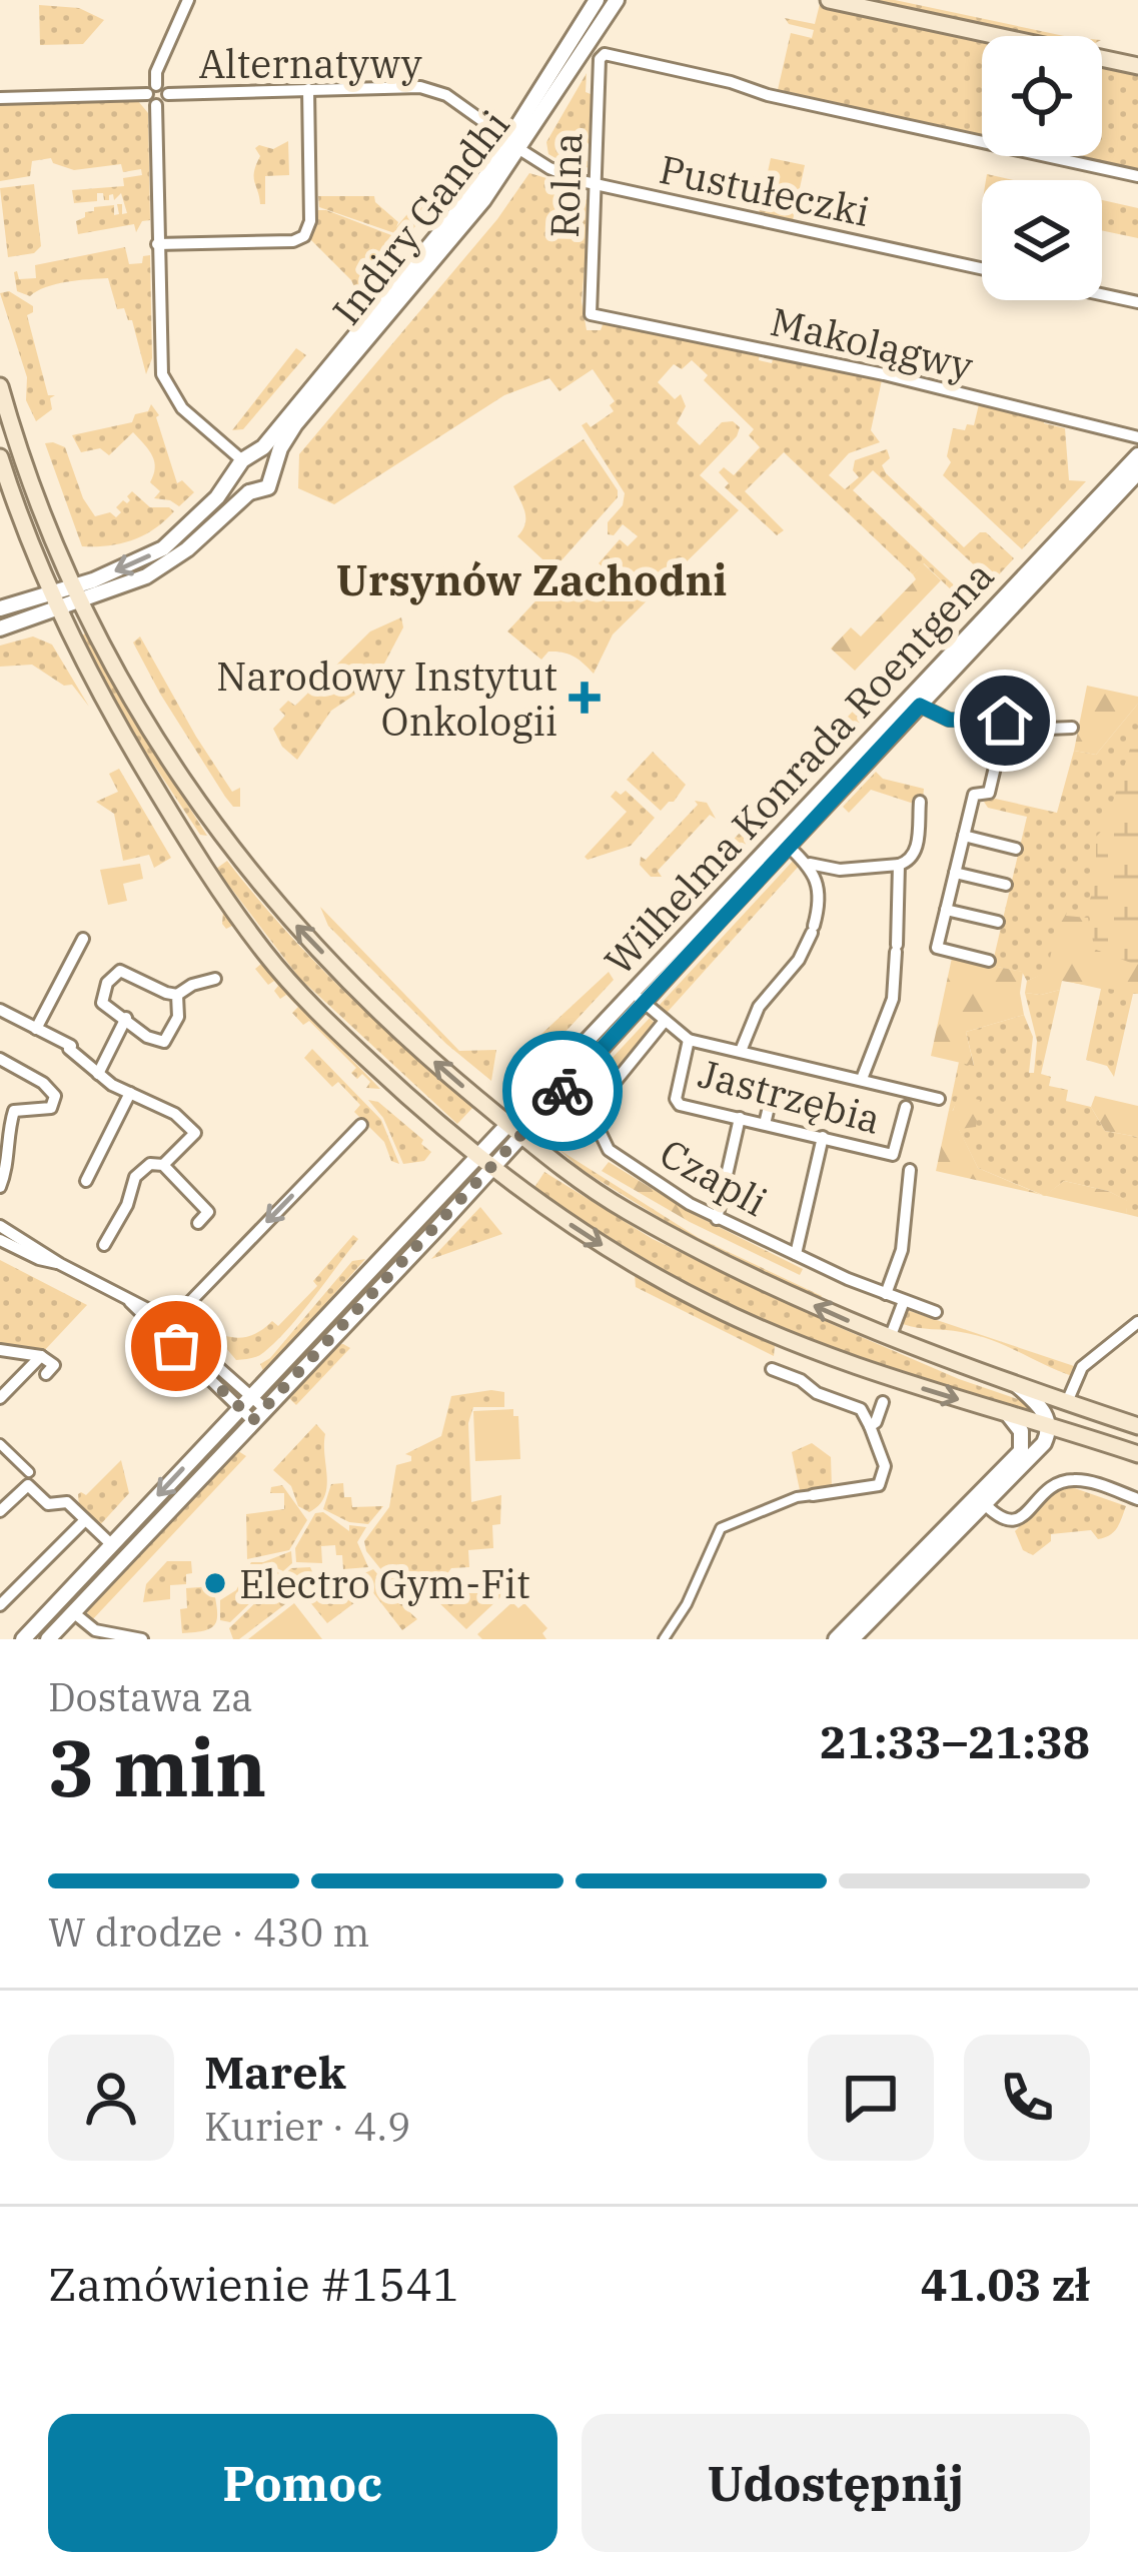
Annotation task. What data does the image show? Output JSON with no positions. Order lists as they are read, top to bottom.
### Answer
{
  "streets": {
    "street": [
      "Alternatywy",
      "Rolna",
      "Pustułeczki",
      "Indiry Gandhi",
      "Makolągwy",
      "Wilhelma Konrada Roentgena",
      "Jastrzębia",
      "Czapli"
    ]
  },
  "crossings": [
    ["Alternatywy", "Pustułeczki"],
    ["Alternatywy", "Indiry Gandhi"],
    ["Rolna", "Pustułeczki"],
    ["Rolna", "Makolągwy"],
    ["Pustułeczki", "Indiry Gandhi"]
  ],
  "districts": ["Ursynów Zachodni"],
  "places": {
    "health": ["Narodowy Instytut Onkologii"],
    "other": ["Electro Gym-Fit"]
  },
  "page": {
    "heading": ["3 min", "Dostawa za", "21:33–21:38"],
    "panel": [
      "Marek",
      "Kurier · 4.9",
      "Zamówienie #1541",
      "41.03 zł"
    ],
    "bar": "W drodze · 430 m",
    "buttons": ["Pomoc", "Udostępnij"]
  }
}
